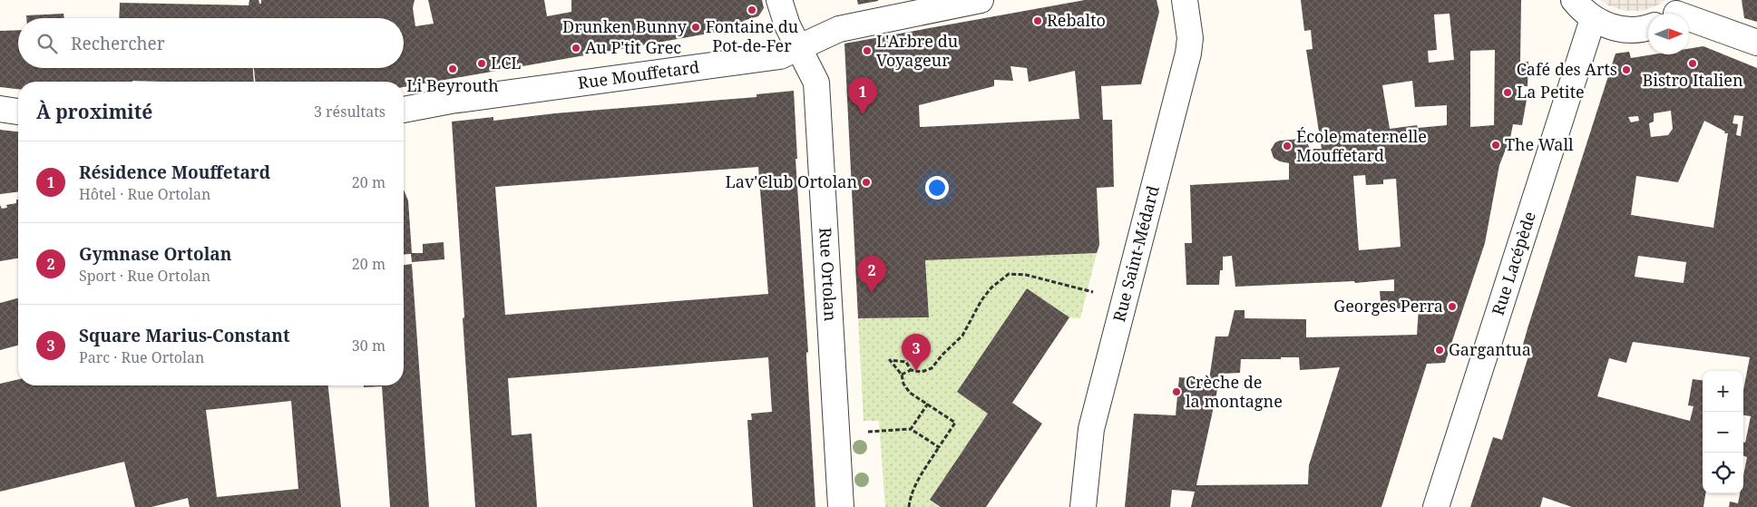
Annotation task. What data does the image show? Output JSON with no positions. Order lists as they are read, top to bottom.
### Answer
{
  "streets": {
    "street": [
      "Rue Mouffetard",
      "Rue Saint-Médard",
      "Rue Lacépède",
      "Rue Ortolan"
    ]
  },
  "crossings": [
    ["Rue Mouffetard", "Rue Ortolan"]
  ],
  "places": [
    "Fontaine du Pot-de-Fer",
    "Rebalto",
    "Drunken Bunny",
    "Au P'tit Grec",
    "L'Arbre du Voyageur",
    "LCL",
    "Bistro Italien",
    "Li Beyrouth",
    "Café des Arts",
    "La Petite",
    "The Wall",
    "École maternelle Mouffetard",
    "Lav'Club Ortolan",
    "Georges Perra",
    "Gargantua",
    "Crèche de la montagne"
  ],
  "north": "right",
  "page": {
    "search": "Rechercher",
    "pins": ["1", "2", "3"],
    "heading": ["À proximité", "3 résultats"],
    "list": [
      {
        "mark": "1",
        "name": "Résidence Mouffetard",
        "note": "Hôtel · Rue Ortolan",
        "value": "20 m"
      },
      {
        "mark": "2",
        "name": "Gymnase Ortolan",
        "note": "Sport · Rue Ortolan",
        "value": "20 m"
      },
      {
        "mark": "3",
        "name": "Square Marius-Constant",
        "note": "Parc · Rue Ortolan",
        "value": "30 m"
      }
    ],
    "map_buttons": ["+", "−"]
  }
}
